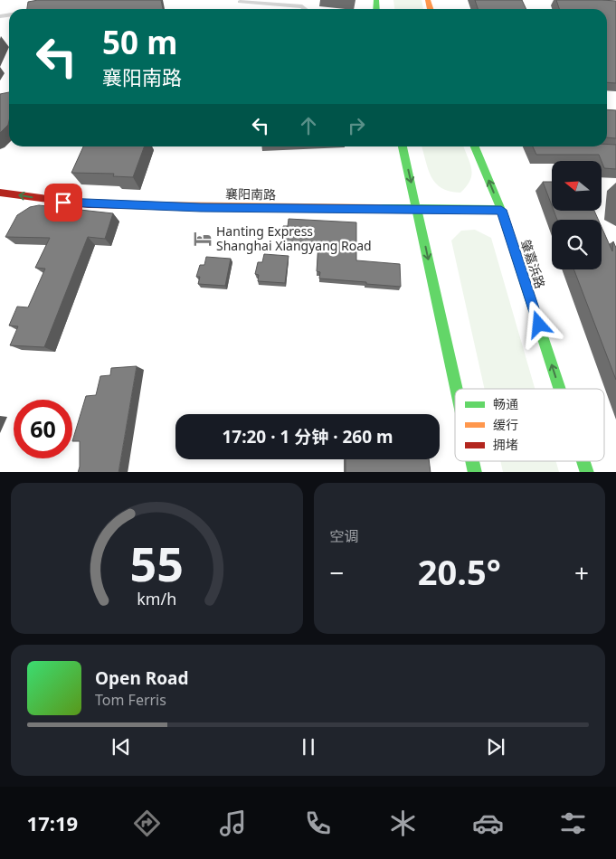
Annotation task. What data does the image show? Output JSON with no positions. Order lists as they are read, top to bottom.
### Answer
{
  "streets": {
    "main road": ["襄阳南路", "肇嘉浜路"]
  },
  "crossings": [
    ["襄阳南路", "肇嘉浜路"]
  ],
  "one_way": ["襄阳南路"],
  "places": {
    "hotel": ["Hanting Express Shanghai Xiangyang Road"]
  },
  "legend": ["畅通", "缓行", "拥堵"],
  "north": "left",
  "page": {
    "turn": ["50 m", "襄阳南路"],
    "limit": "60",
    "trip": "17:20 · 1 分钟 · 260 m",
    "tile": "空调",
    "heat": ["−", "20.5°", "+"],
    "song": ["Open Road", "Tom Ferris"],
    "tabs": "17:19",
    "gauge": ["55", "km/h"]
  }
}
